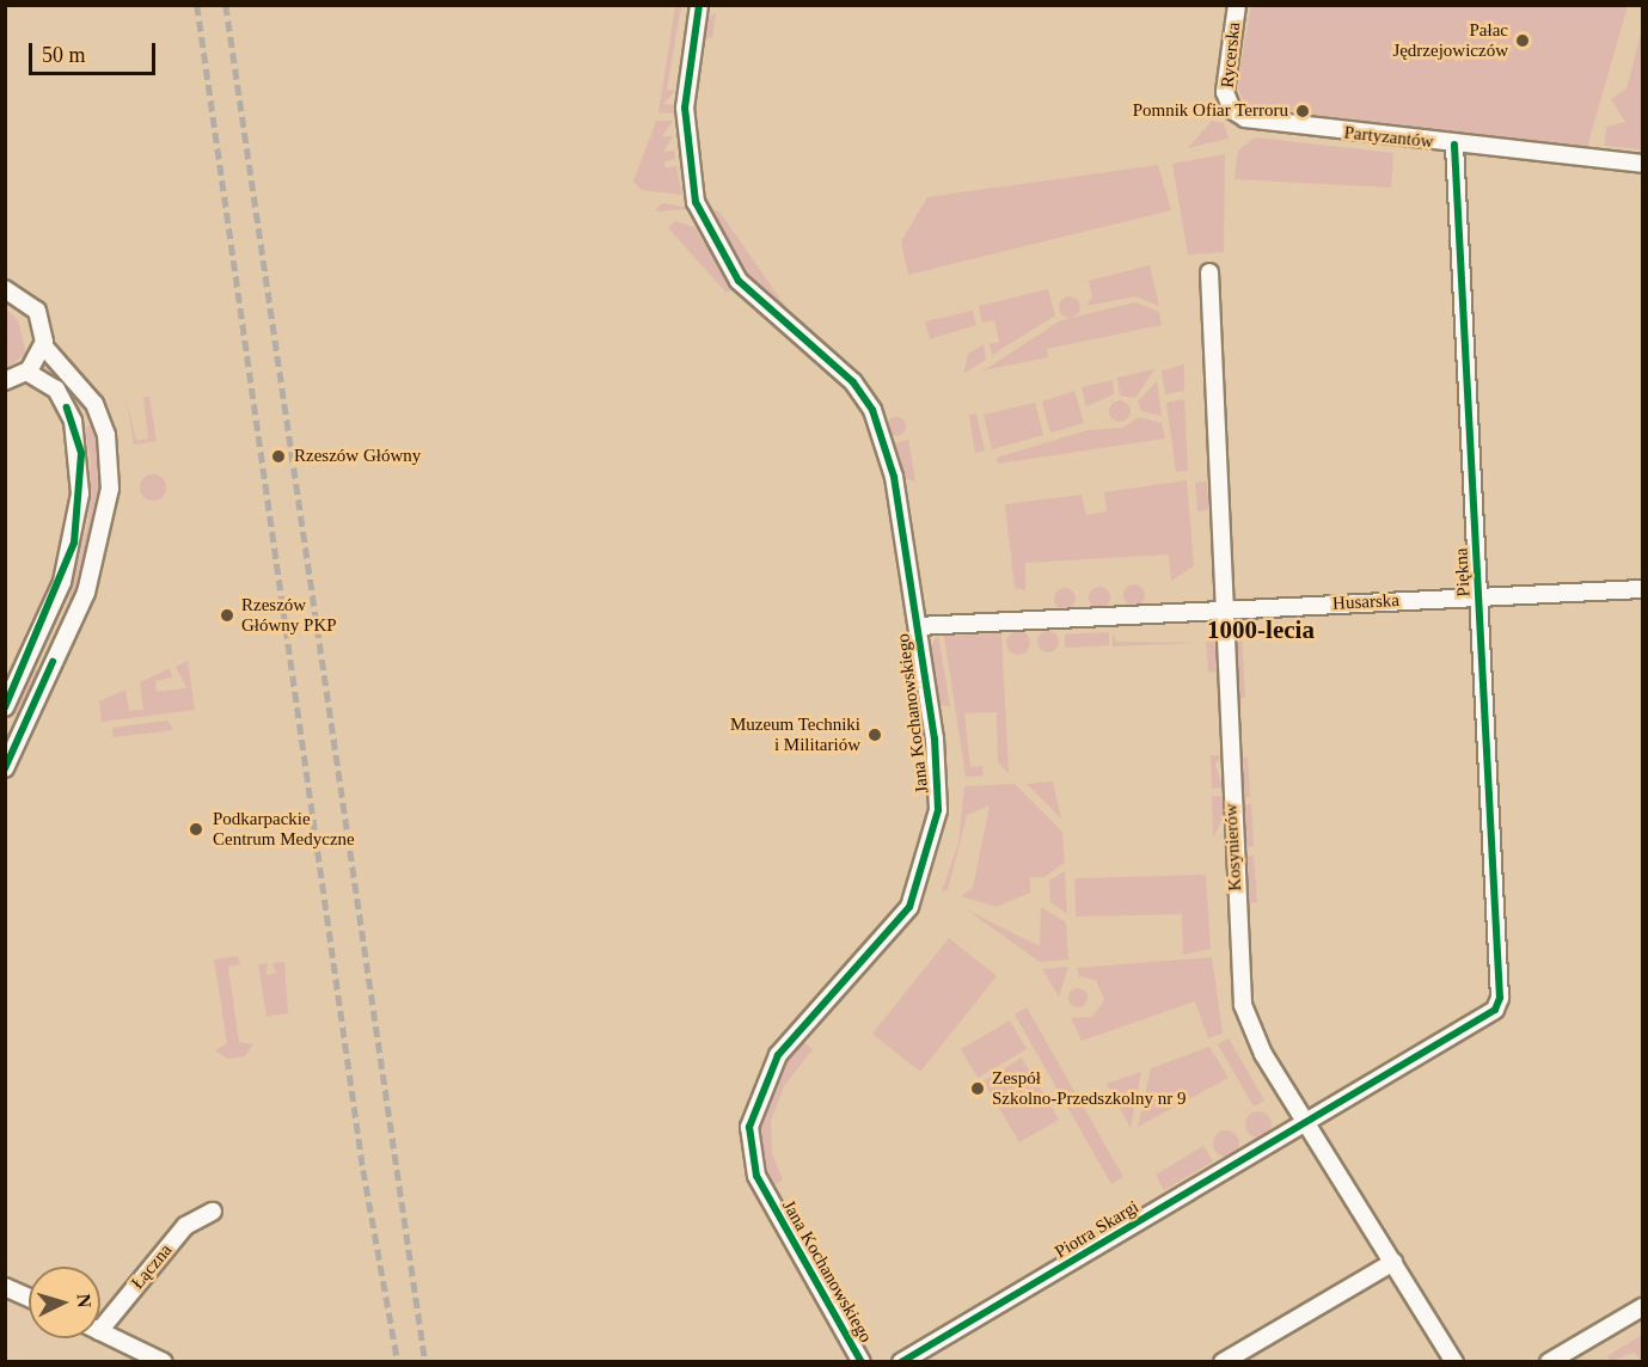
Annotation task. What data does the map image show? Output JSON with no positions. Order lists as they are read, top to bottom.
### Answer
{
  "streets": {
    "street": [
      "Rycerska",
      "Partyzantów",
      "Piękna",
      "Husarska",
      "Jana Kochanowskiego",
      "Kosynierów",
      "Piotra Skargi",
      "Łączna"
    ]
  },
  "crossings": [
    ["Rycerska", "Partyzantów"],
    ["Partyzantów", "Piękna"],
    ["Piękna", "Husarska"],
    ["Piękna", "Piotra Skargi"],
    ["Husarska", "Jana Kochanowskiego"],
    ["Husarska", "Kosynierów"],
    ["Kosynierów", "Piotra Skargi"]
  ],
  "districts": ["1000-lecia"],
  "places": [
    "Pałac Jędrzejowiczów",
    "Pomnik Ofiar Terroru",
    "Rzeszów Główny",
    "Rzeszów Główny PKP",
    "Muzeum Techniki i Militariów",
    "Podkarpackie Centrum Medyczne",
    "Zespół Szkolno-Przedszkolny nr 9"
  ],
  "scale_bar": "50 m",
  "north": "right"
}
